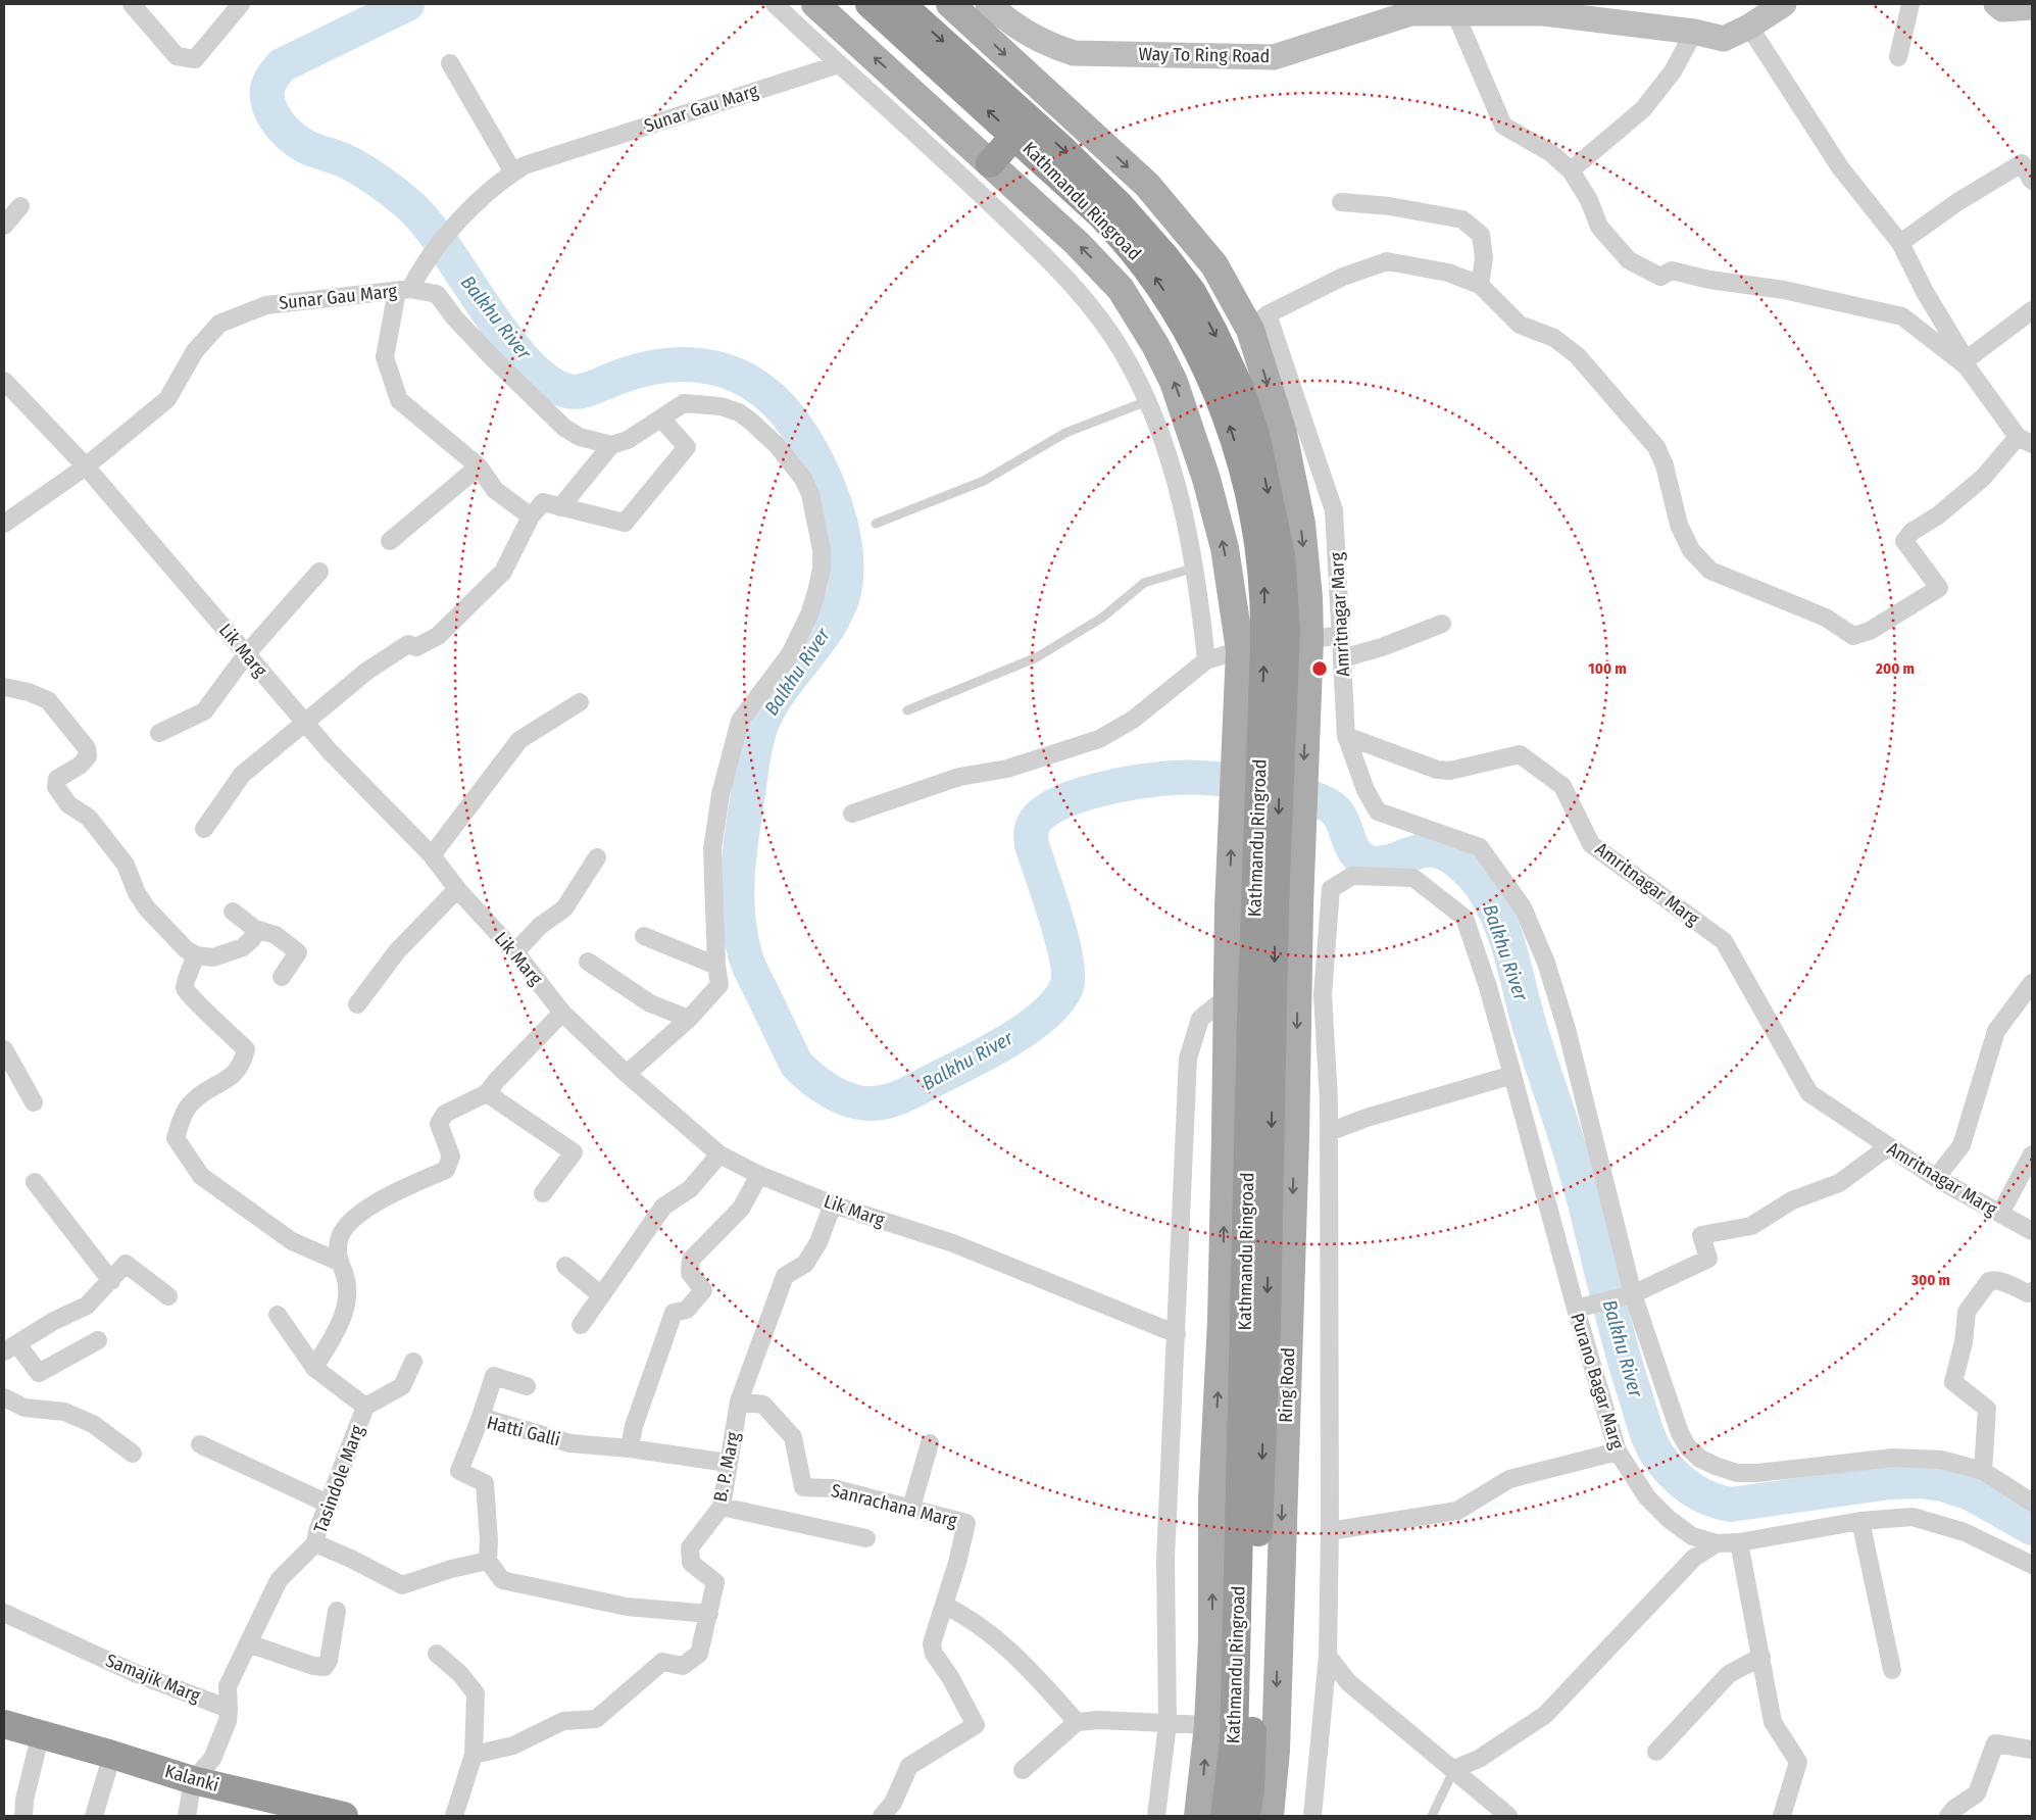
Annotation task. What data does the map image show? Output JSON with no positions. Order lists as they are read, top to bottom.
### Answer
{
  "streets": {
    "highway": ["Kathmandu Ringroad", "Kalanki"],
    "main road": ["Ring Road"],
    "street": [
      "Way To Ring Road",
      "Sunar Gau Marg",
      "Amritnagar Marg",
      "Lik Marg",
      "Purano Bagar Marg",
      "Hatti Galli",
      "B. P. Marg",
      "Tasindole Marg",
      "Sanrachana Marg",
      "Samajik Marg"
    ]
  },
  "crossings": [
    ["Sunar Gau Marg", "Lik Marg"],
    ["Kathmandu Ringroad", "Ring Road"],
    ["Lik Marg", "B. P. Marg"],
    ["Hatti Galli", "B. P. Marg"],
    ["B. P. Marg", "Sanrachana Marg"],
    ["Tasindole Marg", "Samajik Marg"]
  ],
  "water": ["Balkhu River"],
  "rings": ["100 m", "200 m", "300 m"]
}
